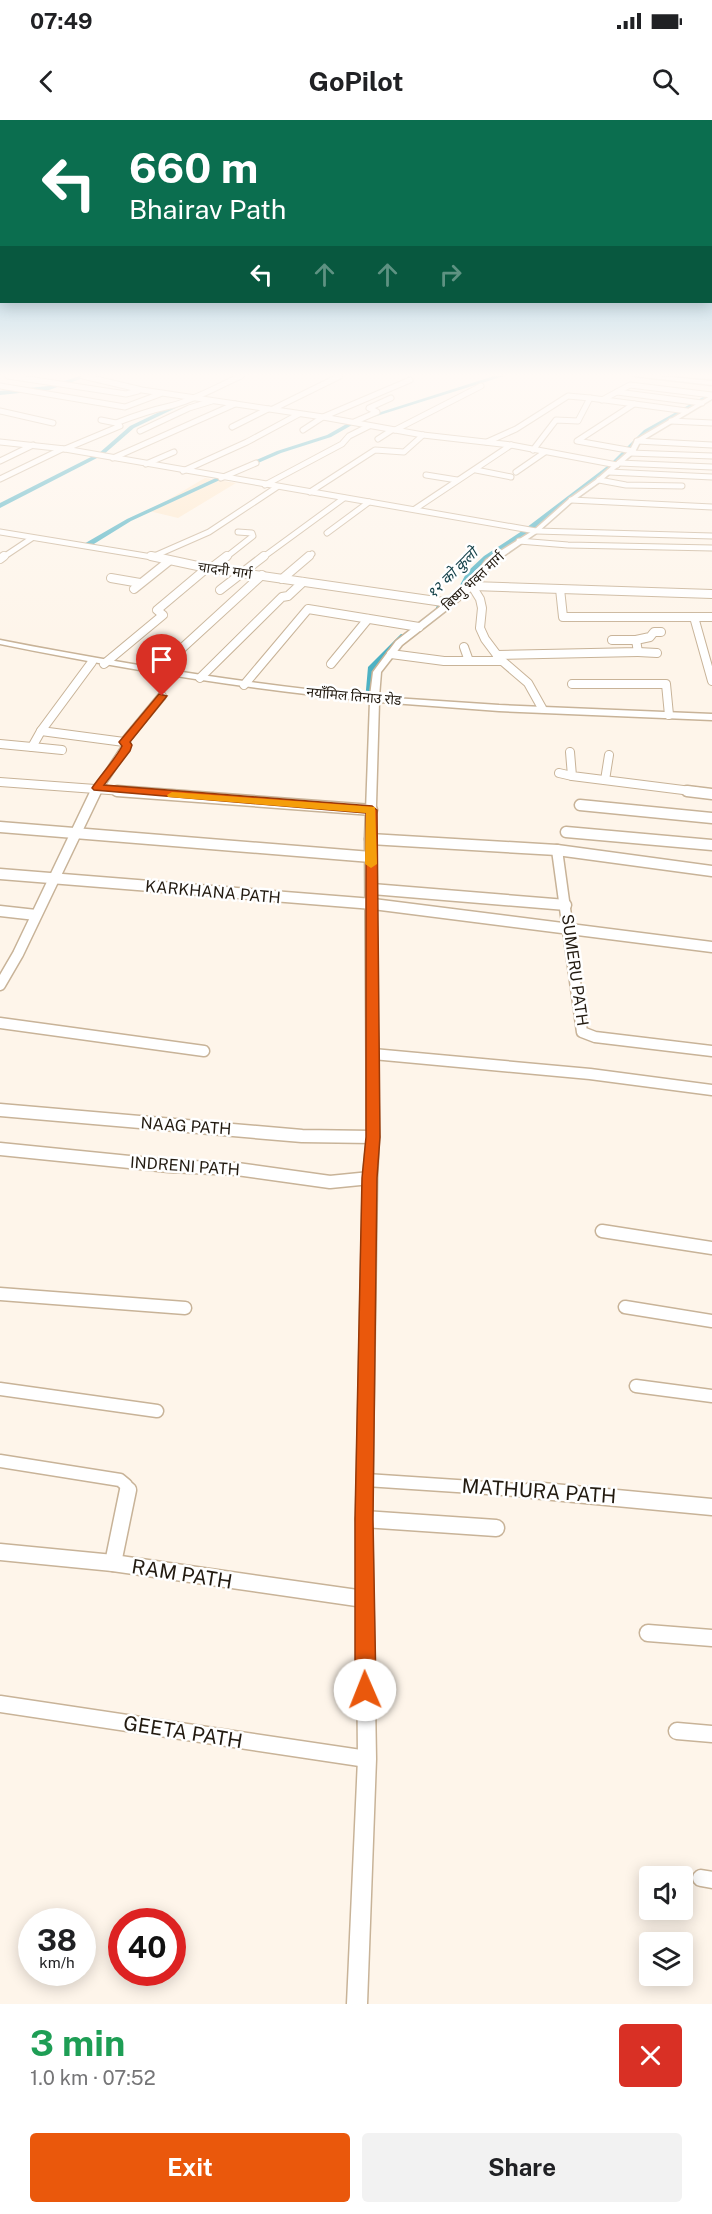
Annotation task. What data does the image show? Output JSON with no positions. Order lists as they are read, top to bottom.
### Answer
{
  "streets": {
    "street": [
      "चादनी मार्ग",
      "बिष्णु भक्त मार्ग",
      "नयाँमिल तिनाउ रोड",
      "KARKHANA PATH",
      "SUMERU PATH",
      "NAAG PATH",
      "INDRENI PATH",
      "MATHURA PATH",
      "RAM PATH",
      "GEETA PATH"
    ]
  },
  "crossings": [
    ["चादनी मार्ग", "बिष्णु भक्त मार्ग"],
    ["बिष्णु भक्त मार्ग", "नयाँमिल तिनाउ रोड"],
    ["बिष्णु भक्त मार्ग", "KARKHANA PATH"],
    ["बिष्णु भक्त मार्ग", "NAAG PATH"],
    ["बिष्णु भक्त मार्ग", "INDRENI PATH"],
    ["बिष्णु भक्त मार्ग", "MATHURA PATH"],
    ["बिष्णु भक्त मार्ग", "RAM PATH"],
    ["बिष्णु भक्त मार्ग", "GEETA PATH"]
  ],
  "water": ["१२ को कुलो"],
  "page": {
    "status": "07:49",
    "header": "GoPilot",
    "turn": ["660 m", "Bhairav Path"],
    "speed": "38 km/h",
    "limit": "40",
    "heading": ["3 min", "1.0 km · 07:52"],
    "buttons": ["Exit", "Share"]
  }
}
